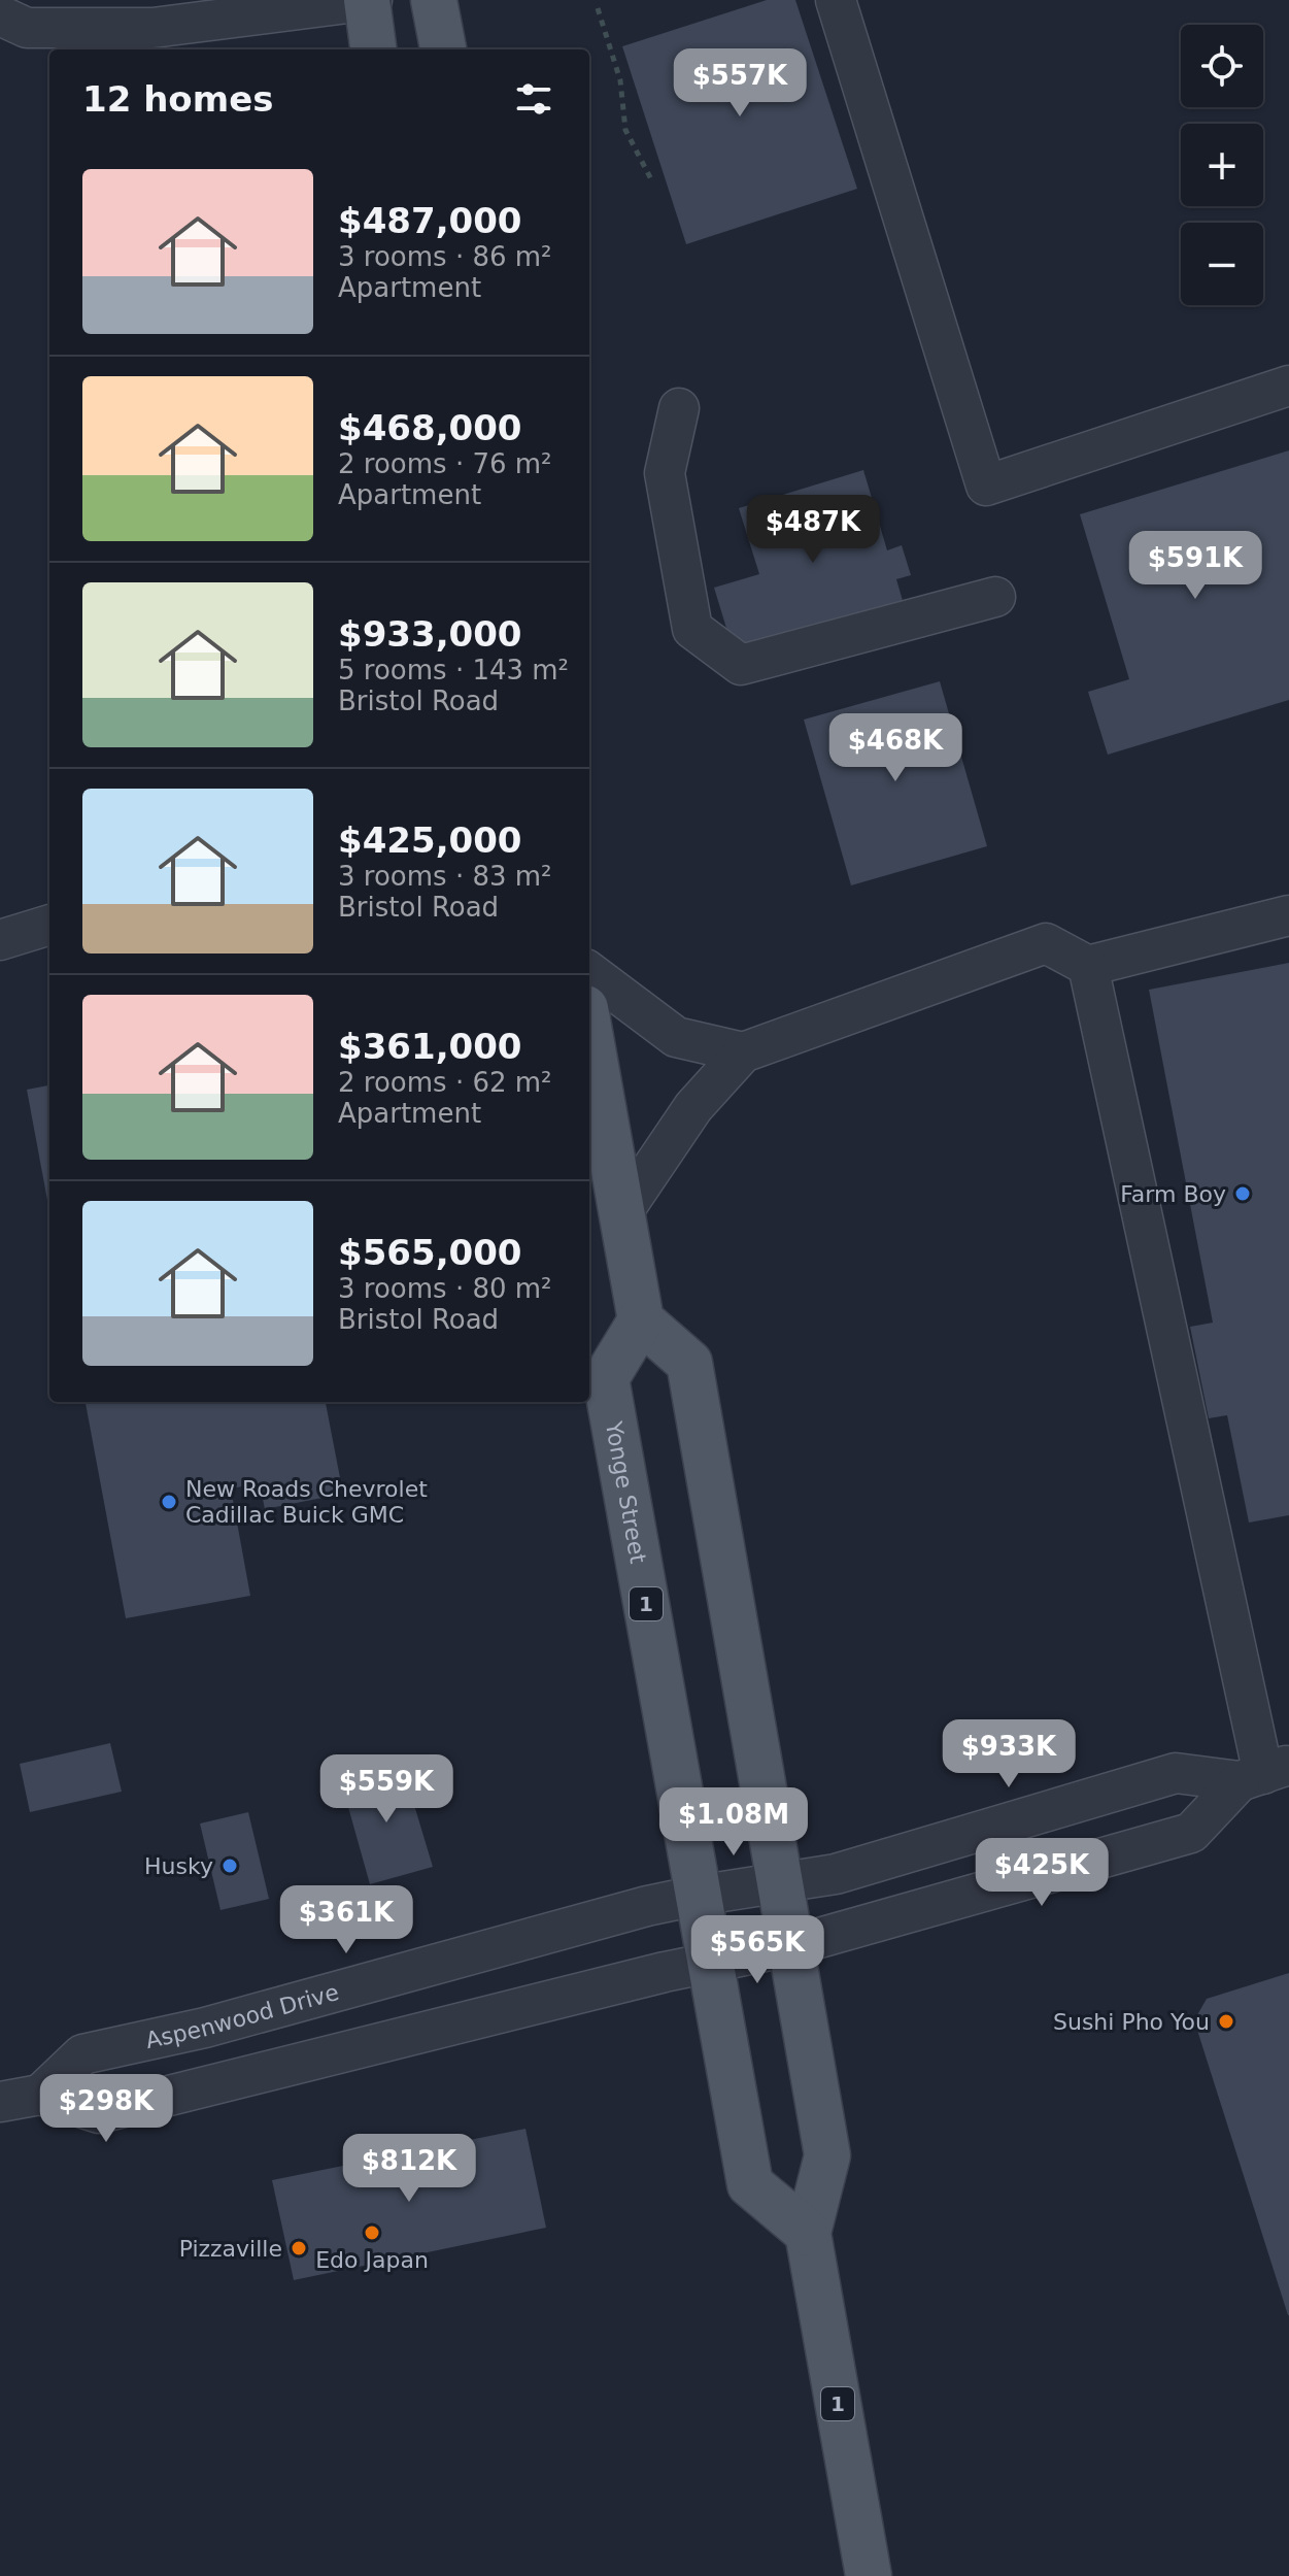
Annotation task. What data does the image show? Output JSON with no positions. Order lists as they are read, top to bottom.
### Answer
{
  "streets": {
    "main road": ["Yonge Street", "1"],
    "street": ["Aspenwood Drive"]
  },
  "crossings": [
    ["Yonge Street", "1"],
    ["Yonge Street", "Aspenwood Drive"],
    ["1", "Aspenwood Drive"]
  ],
  "places": [
    "Farm Boy",
    "New Roads Chevrolet Cadillac Buick GMC",
    "Husky",
    "Sushi Pho You",
    "Edo Japan",
    "Pizzaville"
  ],
  "page": {
    "map_buttons": ["+", "−"],
    "price": [
      "$557K",
      "$487K",
      "$591K",
      "$468K",
      "$933K",
      "$559K",
      "$1.08M",
      "$425K",
      "$361K",
      "$565K",
      "$298K",
      "$812K"
    ],
    "heading": "12 homes",
    "list": [
      {
        "name": "$487,000",
        "note": "3 rooms · 86 m² · Apartment"
      },
      {
        "name": "$468,000",
        "note": "2 rooms · 76 m² · Apartment"
      },
      {
        "name": "$933,000",
        "note": "5 rooms · 143 m² · Bristol Road"
      },
      {
        "name": "$425,000",
        "note": "3 rooms · 83 m² · Bristol Road"
      },
      {
        "name": "$361,000",
        "note": "2 rooms · 62 m² · Apartment"
      },
      {
        "name": "$565,000",
        "note": "3 rooms · 80 m² · Bristol Road"
      }
    ]
  }
}
